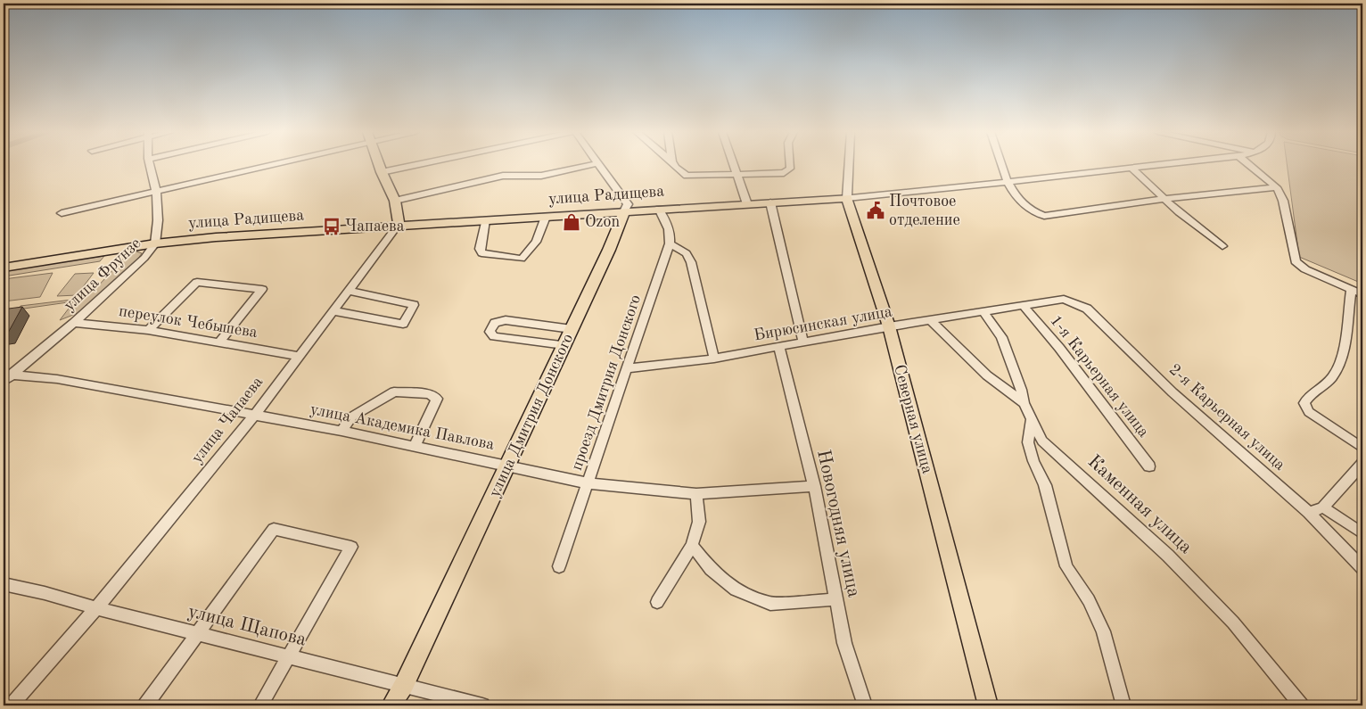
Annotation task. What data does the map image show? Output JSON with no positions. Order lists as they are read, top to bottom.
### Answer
{
  "streets": {
    "main road": ["улица Радищева", "улица Дмитрия Донского", "Северная улица"],
    "street": [
      "улица Фрунзе",
      "переулок Чебышева",
      "Бирюсинская улица",
      "1-я Карьерная улица",
      "проезд Дмитрия Донского",
      "2-я Карьерная улица",
      "улица Чапаева",
      "улица Академика Павлова",
      "Каменная улица",
      "Новогодняя улица",
      "улица Щапова"
    ]
  },
  "crossings": [
    ["улица Радищева", "улица Фрунзе"],
    ["улица Радищева", "проезд Дмитрия Донского"],
    ["улица Радищева", "улица Дмитрия Донского"],
    ["улица Радищева", "Северная улица"],
    ["улица Радищева", "улица Чапаева"],
    ["улица Фрунзе", "переулок Чебышева"],
    ["улица Фрунзе", "улица Академика Павлова"],
    ["переулок Чебышева", "улица Чапаева"],
    ["Бирюсинская улица", "1-я Карьерная улица"],
    ["Бирюсинская улица", "проезд Дмитрия Донского"],
    ["Бирюсинская улица", "2-я Карьерная улица"],
    ["Бирюсинская улица", "Северная улица"],
    ["Бирюсинская улица", "Каменная улица"],
    ["Бирюсинская улица", "Новогодняя улица"],
    ["проезд Дмитрия Донского", "улица Академика Павлова"],
    ["улица Дмитрия Донского", "улица Академика Павлова"],
    ["улица Дмитрия Донского", "улица Щапова"],
    ["улица Чапаева", "улица Академика Павлова"],
    ["улица Чапаева", "улица Щапова"],
    ["улица Академика Павлова", "Новогодняя улица"]
  ],
  "places": {
    "public building": ["Почтовое отделение"],
    "shop": ["Ozon"],
    "bus stop": ["Чапаева"]
  }
}
